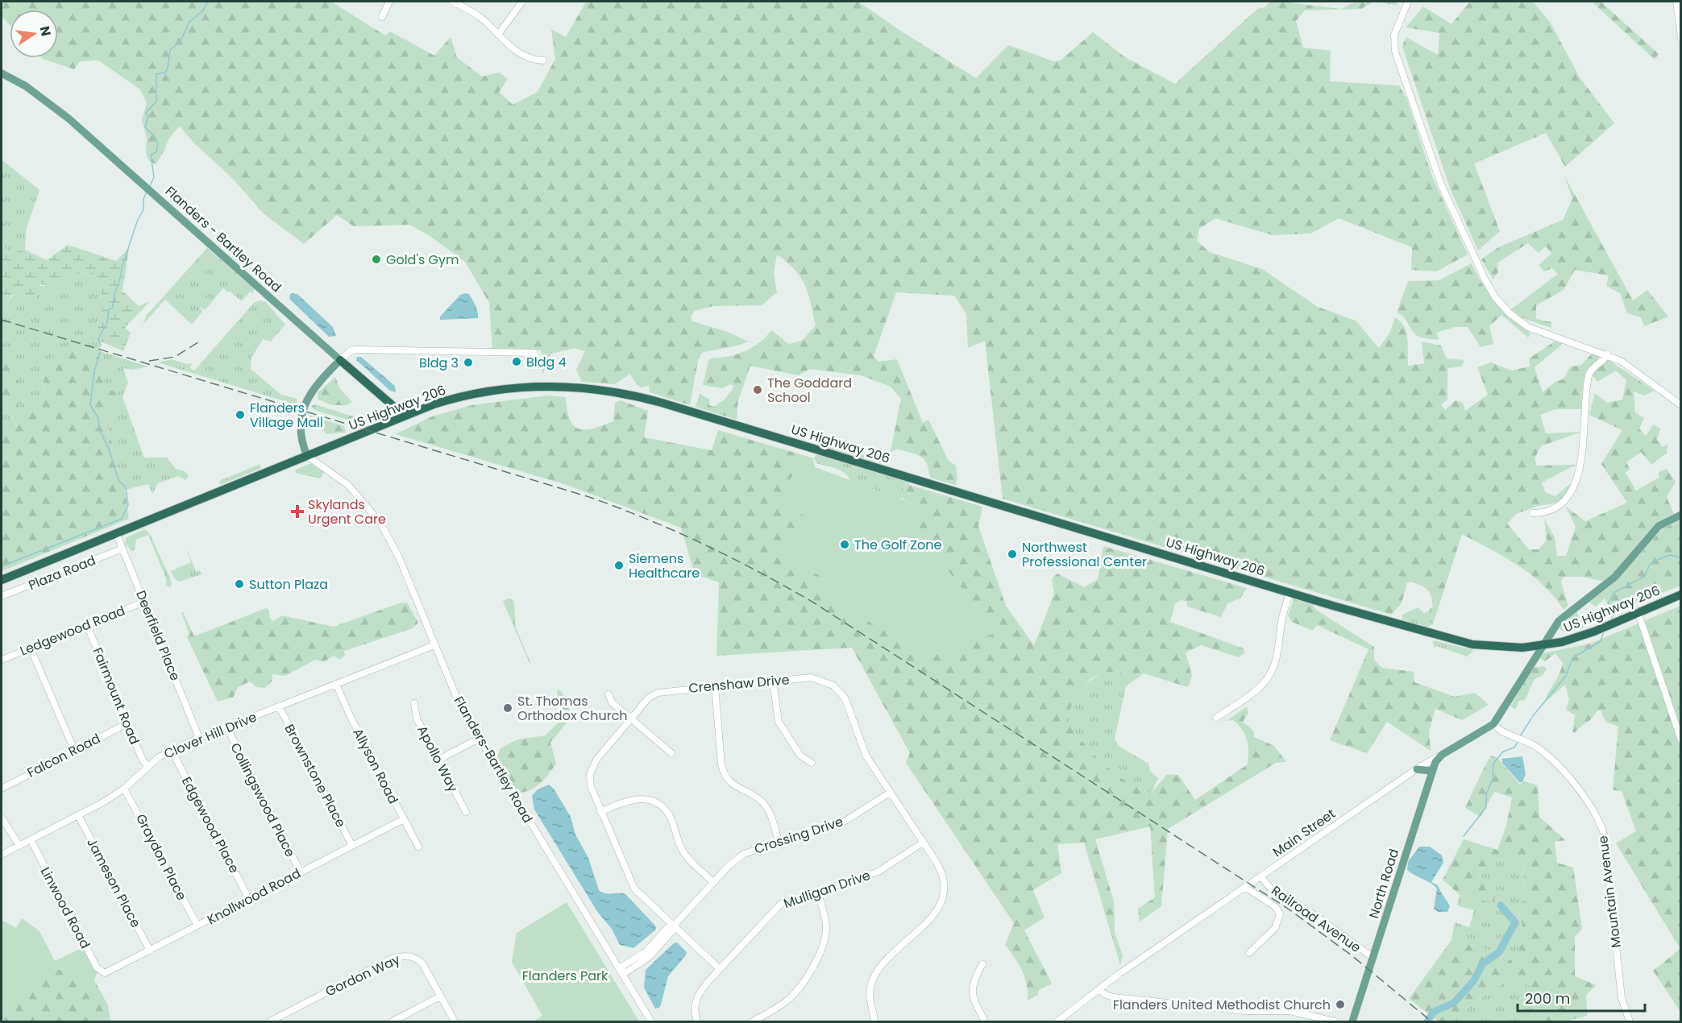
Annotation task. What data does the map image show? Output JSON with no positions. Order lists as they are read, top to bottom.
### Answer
{
  "streets": {
    "highway": ["US Highway 206"],
    "main road": ["Flanders - Bartley Road", "Main Street", "North Road"],
    "street": [
      "Plaza Road",
      "Ledgewood Road",
      "Deerfield Place",
      "Crenshaw Drive",
      "Fairmount Road",
      "Clover Hill Drive",
      "Falcon Road",
      "Apollo Way",
      "Flanders-Bartley Road",
      "Allyson Road",
      "Brownstone Place",
      "Collingswood Place",
      "Edgewood Place",
      "Crossing Drive",
      "Graydon Place",
      "Jameson Place",
      "Mulligan Drive",
      "Mountain Avenue",
      "Knollwood Road",
      "Linwood Road",
      "Railroad Avenue",
      "Gordon Way"
    ]
  },
  "crossings": [
    ["US Highway 206", "Deerfield Place"],
    ["US Highway 206", "Flanders-Bartley Road"],
    ["US Highway 206", "Main Street"],
    ["Plaza Road", "Deerfield Place"],
    ["Ledgewood Road", "Deerfield Place"],
    ["Ledgewood Road", "Fairmount Road"],
    ["Deerfield Place", "Clover Hill Drive"],
    ["Crenshaw Drive", "Crossing Drive"],
    ["Crenshaw Drive", "Mulligan Drive"],
    ["Fairmount Road", "Clover Hill Drive"],
    ["Fairmount Road", "Falcon Road"],
    ["Clover Hill Drive", "Flanders-Bartley Road"],
    ["Clover Hill Drive", "Allyson Road"],
    ["Clover Hill Drive", "Brownstone Place"],
    ["Clover Hill Drive", "Collingswood Place"],
    ["Clover Hill Drive", "Edgewood Place"],
    ["Clover Hill Drive", "Graydon Place"],
    ["Clover Hill Drive", "Jameson Place"],
    ["Clover Hill Drive", "Linwood Road"],
    ["Flanders-Bartley Road", "Crossing Drive"],
    ["Allyson Road", "Knollwood Road"],
    ["Brownstone Place", "Knollwood Road"],
    ["Collingswood Place", "Knollwood Road"],
    ["Edgewood Place", "Knollwood Road"],
    ["Main Street", "North Road"],
    ["Main Street", "Mountain Avenue"],
    ["Main Street", "Railroad Avenue"],
    ["Graydon Place", "Knollwood Road"],
    ["Jameson Place", "Knollwood Road"],
    ["North Road", "Railroad Avenue"],
    ["Knollwood Road", "Linwood Road"]
  ],
  "parks": ["Flanders Park"],
  "places": {
    "other": [
      "Gold's Gym",
      "Bldg 4",
      "Bldg 3",
      "The Goddard School",
      "Flanders Village Mall",
      "The Golf Zone",
      "Northwest Professional Center",
      "Siemens Healthcare",
      "Sutton Plaza",
      "St. Thomas Orthodox Church",
      "Flanders United Methodist Church"
    ],
    "health": ["Skylands Urgent Care"]
  },
  "scale_bar": "200 m",
  "north": "right"
}
